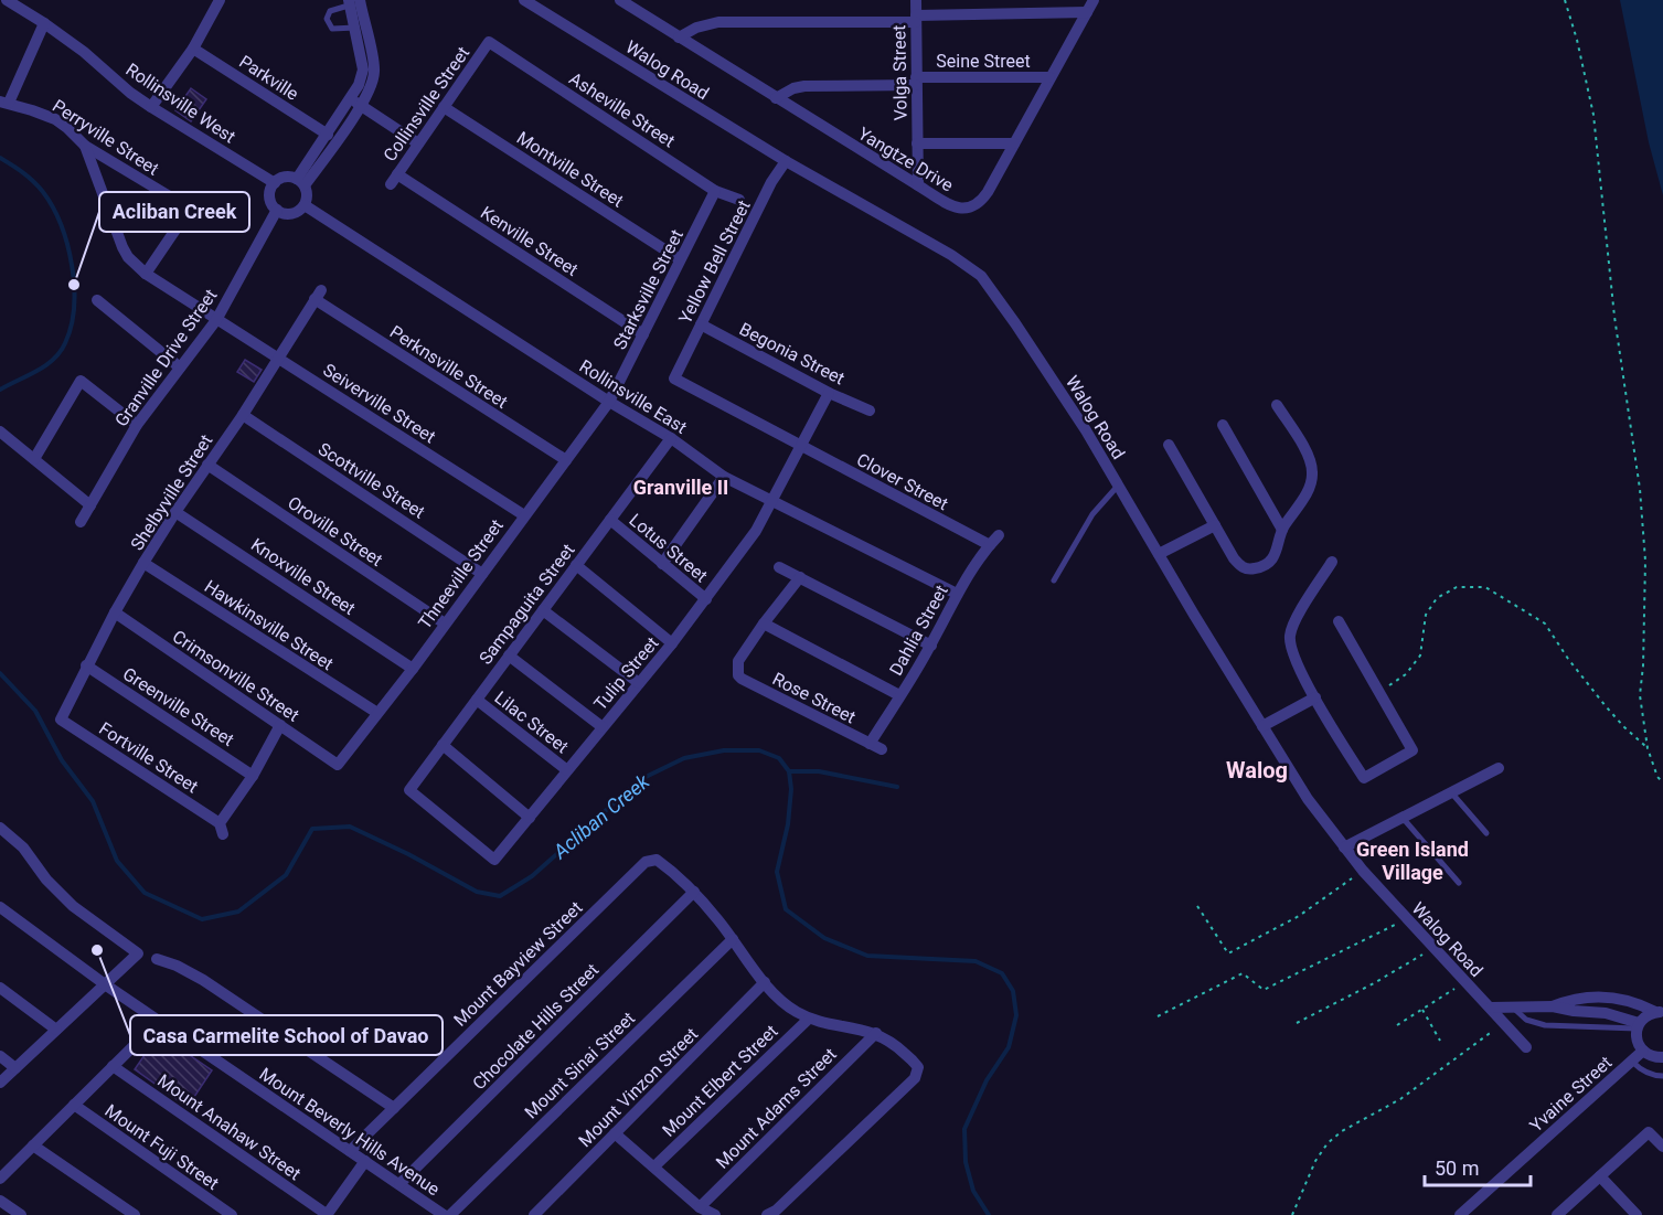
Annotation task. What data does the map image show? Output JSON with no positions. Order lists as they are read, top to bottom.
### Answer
{
  "streets": {
    "street": [
      "Seine Street",
      "Walog Road",
      "Volga Street",
      "Parkville",
      "Rollinsville West",
      "Collinsville Street",
      "Asheville Street",
      "Perryville Street",
      "Yangtze Drive",
      "Montville Street",
      "Kenville Street",
      "Yellow Bell Street",
      "Starksville Street",
      "Begonia Street",
      "Granville Drive Street",
      "Perknsville Street",
      "Rollinsville East",
      "Seiverville Street",
      "Scottville Street",
      "Clover Street",
      "Shelbyville Street",
      "Oroville Street",
      "Lotus Street",
      "Thneeville Street",
      "Knoxville Street",
      "Sampaguita Street",
      "Hawkinsville Street",
      "Dahlia Street",
      "Tulip Street",
      "Crimsonville Street",
      "Rose Street",
      "Greenville Street",
      "Lilac Street",
      "Fortville Street",
      "Mount Bayview Street",
      "Chocolate Hills Street",
      "Mount Sinai Street",
      "Mount Elbert Street",
      "Mount Vinzon Street",
      "Yvaine Street",
      "Mount Adams Street",
      "Mount Anahaw Street",
      "Mount Beverly Hills Avenue",
      "Mount Fuji Street"
    ]
  },
  "crossings": [
    ["Seine Street", "Volga Street"],
    ["Seine Street", "Yangtze Drive"],
    ["Walog Road", "Yellow Bell Street"],
    ["Volga Street", "Yangtze Drive"],
    ["Rollinsville West", "Granville Drive Street"],
    ["Rollinsville West", "Rollinsville East"],
    ["Collinsville Street", "Asheville Street"],
    ["Collinsville Street", "Montville Street"],
    ["Collinsville Street", "Kenville Street"],
    ["Asheville Street", "Starksville Street"],
    ["Perryville Street", "Seiverville Street"],
    ["Montville Street", "Starksville Street"],
    ["Kenville Street", "Starksville Street"],
    ["Yellow Bell Street", "Begonia Street"],
    ["Yellow Bell Street", "Clover Street"],
    ["Starksville Street", "Rollinsville East"],
    ["Starksville Street", "Thneeville Street"],
    ["Begonia Street", "Tulip Street"],
    ["Granville Drive Street", "Rollinsville East"],
    ["Granville Drive Street", "Seiverville Street"],
    ["Perknsville Street", "Shelbyville Street"],
    ["Perknsville Street", "Thneeville Street"],
    ["Rollinsville East", "Thneeville Street"],
    ["Rollinsville East", "Sampaguita Street"],
    ["Rollinsville East", "Dahlia Street"],
    ["Rollinsville East", "Tulip Street"],
    ["Seiverville Street", "Shelbyville Street"],
    ["Seiverville Street", "Thneeville Street"],
    ["Scottville Street", "Shelbyville Street"],
    ["Scottville Street", "Thneeville Street"],
    ["Clover Street", "Dahlia Street"],
    ["Clover Street", "Tulip Street"],
    ["Shelbyville Street", "Oroville Street"],
    ["Shelbyville Street", "Knoxville Street"],
    ["Shelbyville Street", "Hawkinsville Street"],
    ["Shelbyville Street", "Crimsonville Street"],
    ["Shelbyville Street", "Greenville Street"],
    ["Shelbyville Street", "Fortville Street"],
    ["Oroville Street", "Thneeville Street"],
    ["Lotus Street", "Sampaguita Street"],
    ["Lotus Street", "Tulip Street"],
    ["Thneeville Street", "Knoxville Street"],
    ["Thneeville Street", "Hawkinsville Street"],
    ["Thneeville Street", "Crimsonville Street"],
    ["Sampaguita Street", "Tulip Street"],
    ["Sampaguita Street", "Lilac Street"],
    ["Dahlia Street", "Rose Street"],
    ["Tulip Street", "Lilac Street"],
    ["Greenville Street", "Fortville Street"],
    ["Mount Bayview Street", "Chocolate Hills Street"],
    ["Mount Bayview Street", "Mount Beverly Hills Avenue"],
    ["Chocolate Hills Street", "Mount Beverly Hills Avenue"]
  ],
  "districts": ["Granville II", "Walog", "Green Island Village"],
  "water": ["Acliban Creek"],
  "places": ["Acliban Creek", "Casa Carmelite School of Davao"],
  "scale_bar": "50 m"
}
